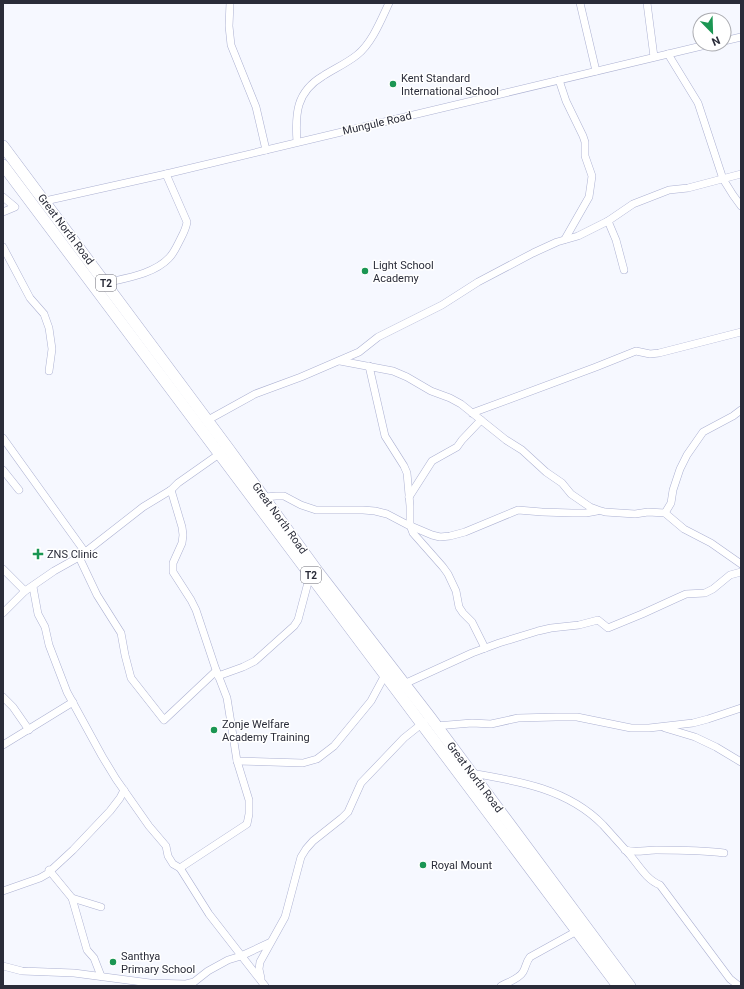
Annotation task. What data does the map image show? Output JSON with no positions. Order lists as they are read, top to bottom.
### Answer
{
  "streets": {
    "highway": ["Great North Road", "T2"],
    "street": ["Mungule Road"]
  },
  "crossings": [
    ["Mungule Road", "Great North Road"]
  ],
  "places": {
    "other": [
      "Kent Standard International School",
      "Light School Academy",
      "Zonje Welfare Academy Training",
      "Royal Mount",
      "Santhya Primary School"
    ],
    "health": ["ZNS Clinic"]
  },
  "north": "bottom right"
}
